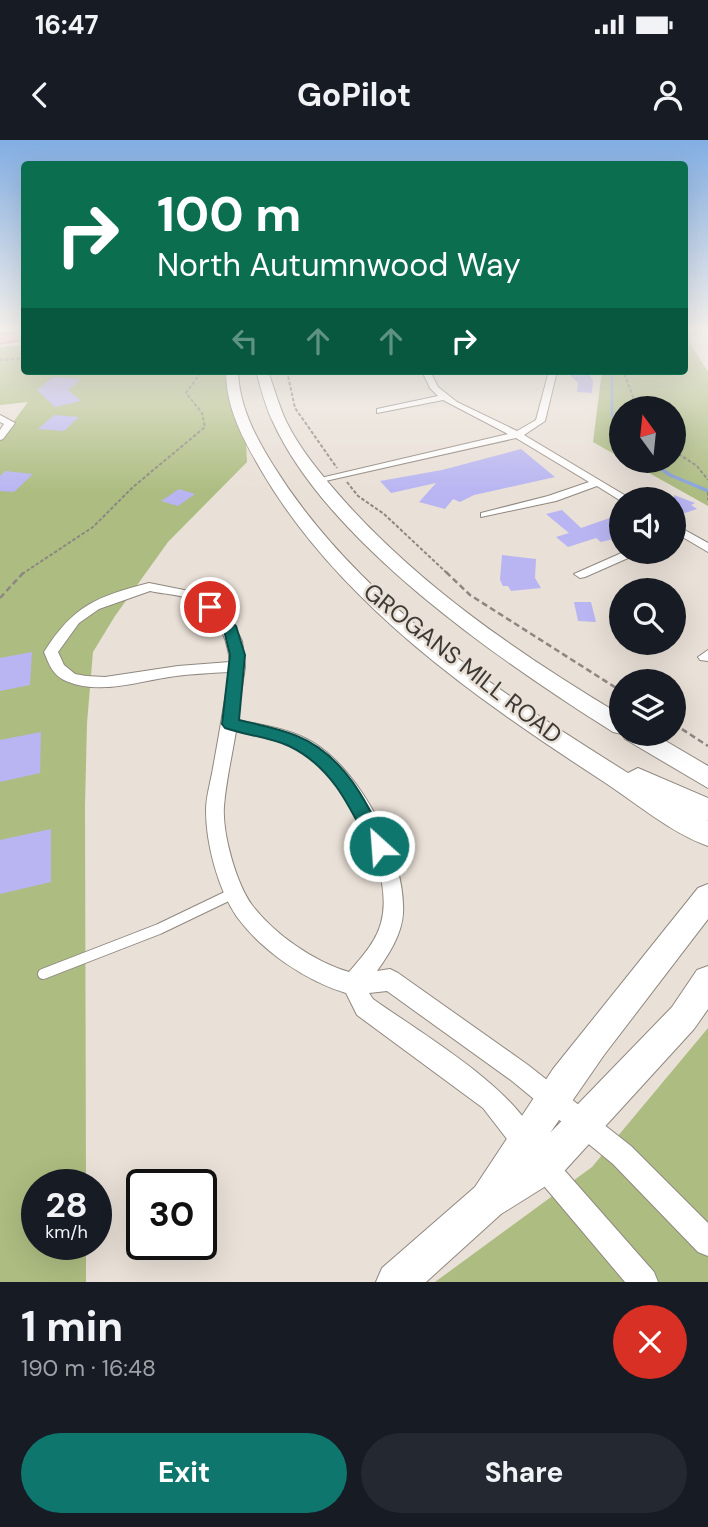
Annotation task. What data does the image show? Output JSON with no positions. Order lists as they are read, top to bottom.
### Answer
{
  "streets": {
    "main road": ["GROGANS MILL ROAD"]
  },
  "north": "top",
  "page": {
    "status": "16:47",
    "header": "GoPilot",
    "turn": ["100 m", "North Autumnwood Way"],
    "speed": "28 km/h",
    "limit": "30",
    "heading": ["1 min", "190 m · 16:48"],
    "buttons": ["Exit", "Share"]
  }
}
